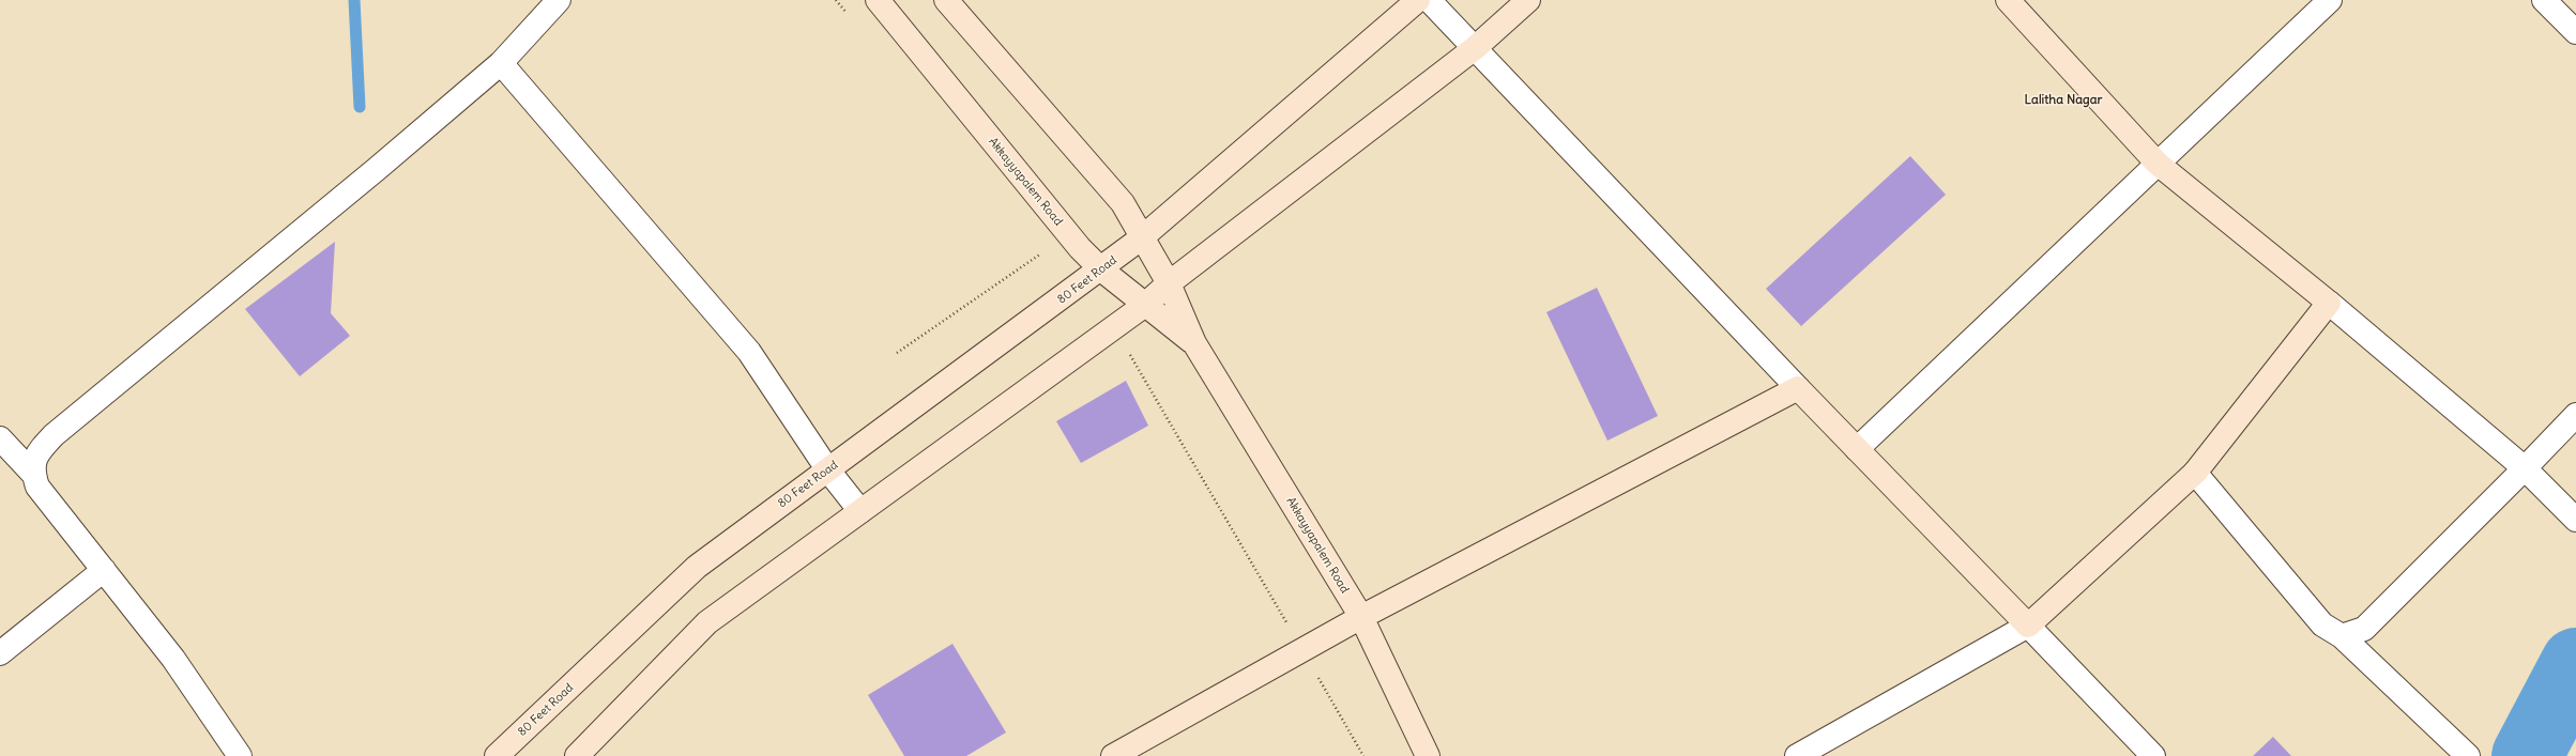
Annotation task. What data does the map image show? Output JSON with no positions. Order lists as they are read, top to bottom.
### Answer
{
  "streets": {
    "street": ["Akkayyapalem Road", "80 Feet Road"]
  },
  "crossings": [
    ["Akkayyapalem Road", "80 Feet Road"]
  ],
  "districts": ["Lalitha Nagar"]
}
